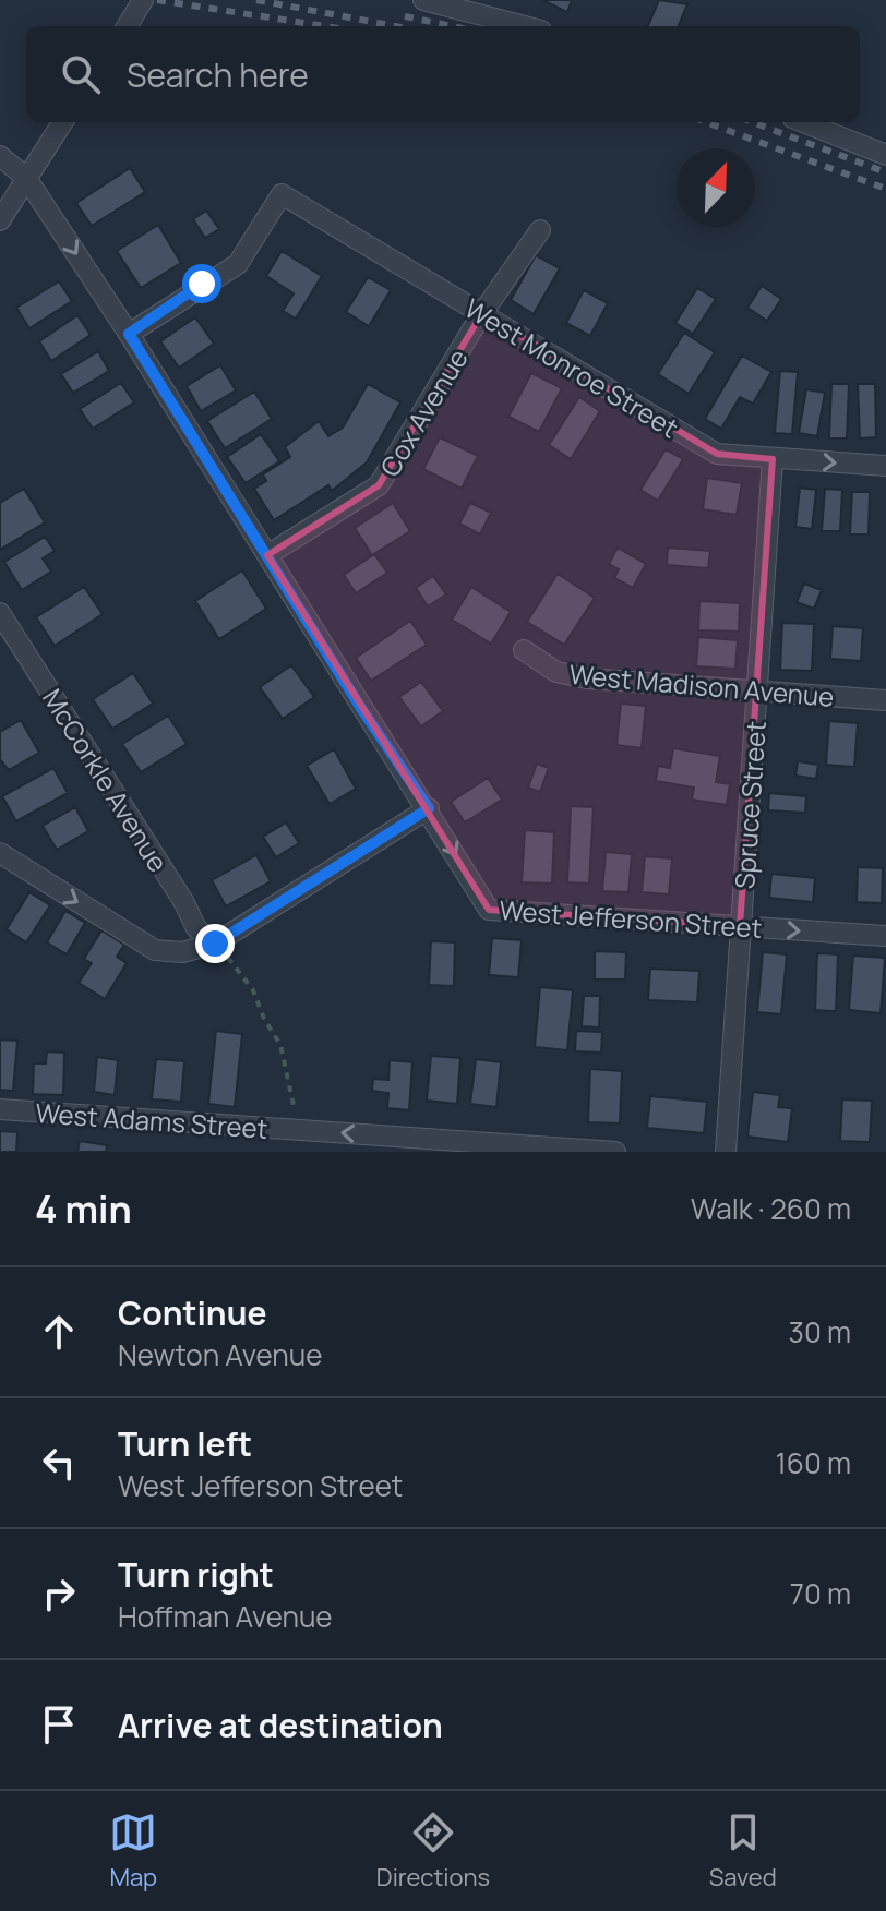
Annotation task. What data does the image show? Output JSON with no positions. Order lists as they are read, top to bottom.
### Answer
{
  "streets": {
    "street": [
      "West Monroe Street",
      "Cox Avenue",
      "West Madison Avenue",
      "McCorkle Avenue",
      "Spruce Street",
      "West Jefferson Street",
      "West Adams Street"
    ]
  },
  "crossings": [
    ["West Monroe Street", "Cox Avenue"],
    ["West Monroe Street", "Spruce Street"],
    ["West Monroe Street", "West Jefferson Street"],
    ["Cox Avenue", "West Jefferson Street"],
    ["West Madison Avenue", "Spruce Street"],
    ["Spruce Street", "West Jefferson Street"]
  ],
  "one_way": ["West Jefferson Street", "West Adams Street"],
  "north": "top right",
  "page": {
    "search": "Search here",
    "heading": ["4 min", "Walk · 260 m"],
    "list": [
      ["Continue", "Newton Avenue", "30 m"],
      ["Turn left", "West Jefferson Street", "160 m"],
      ["Turn right", "Hoffman Avenue", "70 m"],
      "Arrive at destination"
    ],
    "nav": ["Map", "Directions", "Saved"]
  }
}
